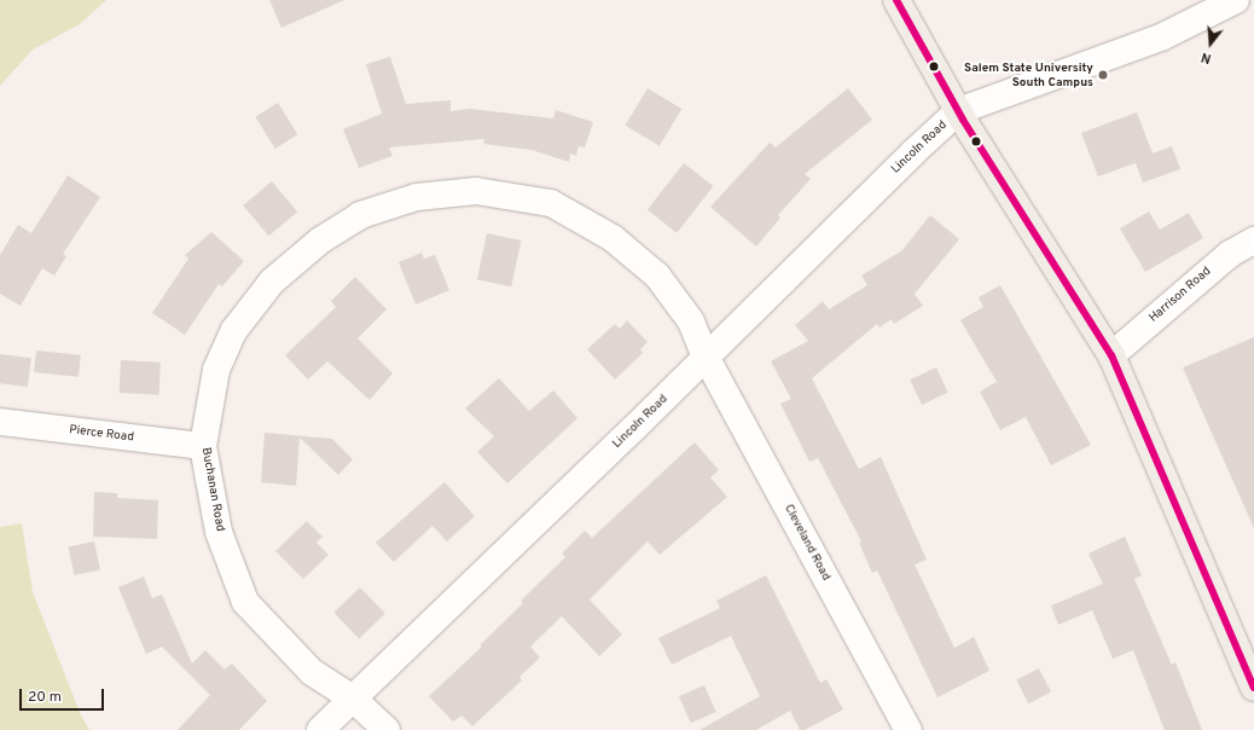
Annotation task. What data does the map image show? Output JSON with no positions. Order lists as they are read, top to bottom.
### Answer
{
  "streets": {
    "street": [
      "Lincoln Road",
      "Harrison Road",
      "Pierce Road",
      "Buchanan Road",
      "Cleveland Road"
    ]
  },
  "crossings": [
    ["Lincoln Road", "Buchanan Road"],
    ["Lincoln Road", "Cleveland Road"],
    ["Pierce Road", "Buchanan Road"],
    ["Buchanan Road", "Cleveland Road"]
  ],
  "places": ["Salem State University South Campus"],
  "scale_bar": "20 m",
  "north": "bottom"
}
